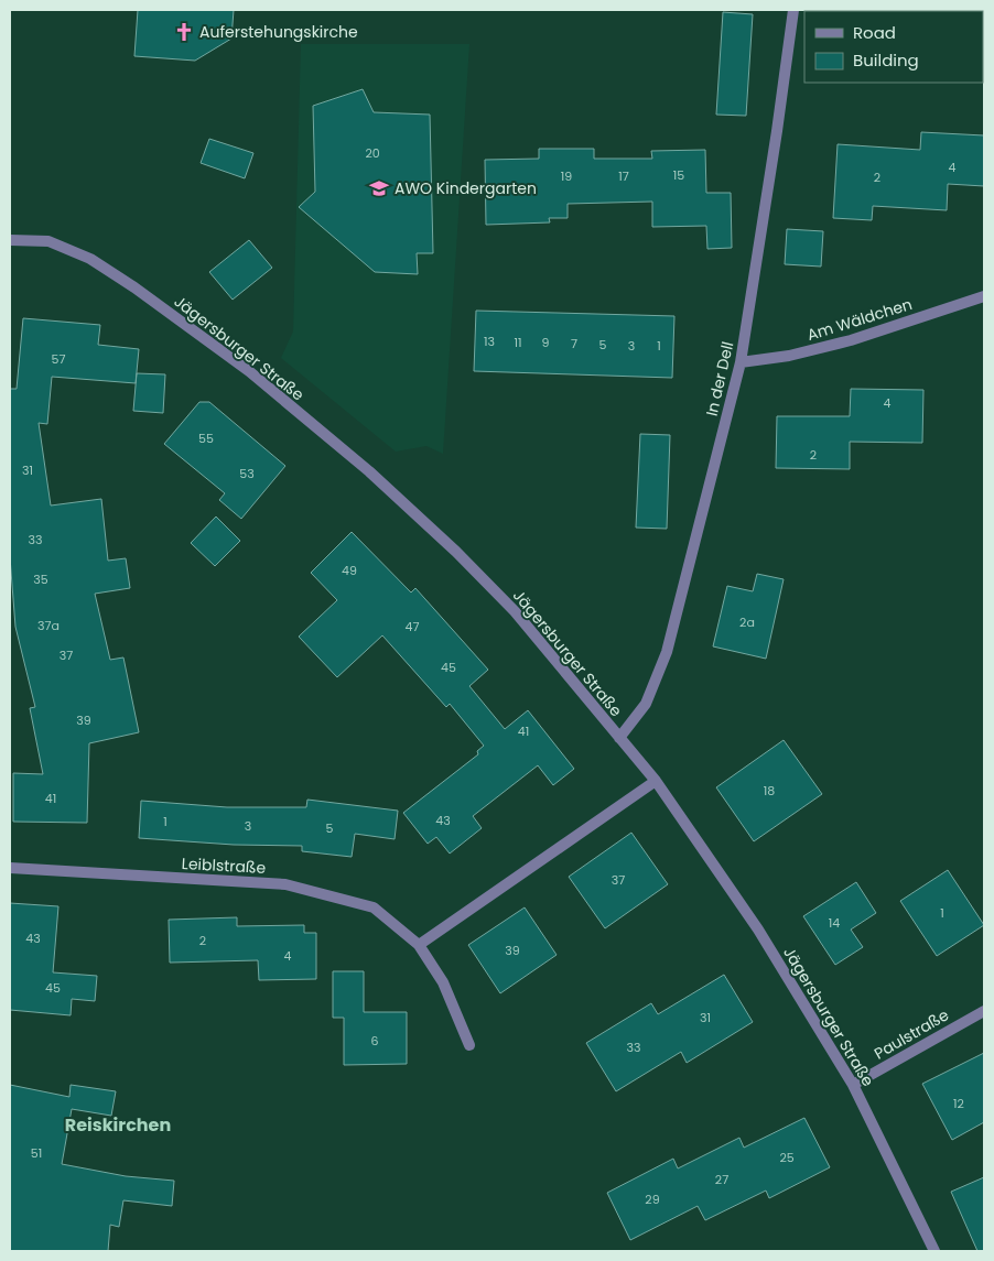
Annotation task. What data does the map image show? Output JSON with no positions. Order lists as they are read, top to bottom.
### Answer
{
  "streets": {
    "street": [
      "Am Wäldchen",
      "Jägersburger Straße",
      "In der Dell",
      "Leiblstraße",
      "Paulstraße"
    ]
  },
  "crossings": [
    ["Am Wäldchen", "In der Dell"],
    ["Jägersburger Straße", "In der Dell"],
    ["Jägersburger Straße", "Paulstraße"]
  ],
  "districts": ["Reiskirchen"],
  "places": {
    "church": ["Auferstehungskirche"],
    "school or university": ["AWO Kindergarten"]
  },
  "house_numbers": [
    "20",
    "4",
    "15",
    "19",
    "17",
    "2",
    "13",
    "11",
    "9",
    "7",
    "5",
    "3",
    "1",
    "57",
    "4",
    "55",
    "2",
    "31",
    "53",
    "33",
    "49",
    "35",
    "2a",
    "37a",
    "47",
    "37",
    "45",
    "39",
    "41",
    "18",
    "41",
    "43",
    "1",
    "3",
    "5",
    "37",
    "1",
    "14",
    "43",
    "2",
    "39",
    "4",
    "45",
    "31",
    "6",
    "33",
    "12",
    "51",
    "25",
    "27",
    "29"
  ],
  "legend": ["Road", "Building"]
}
